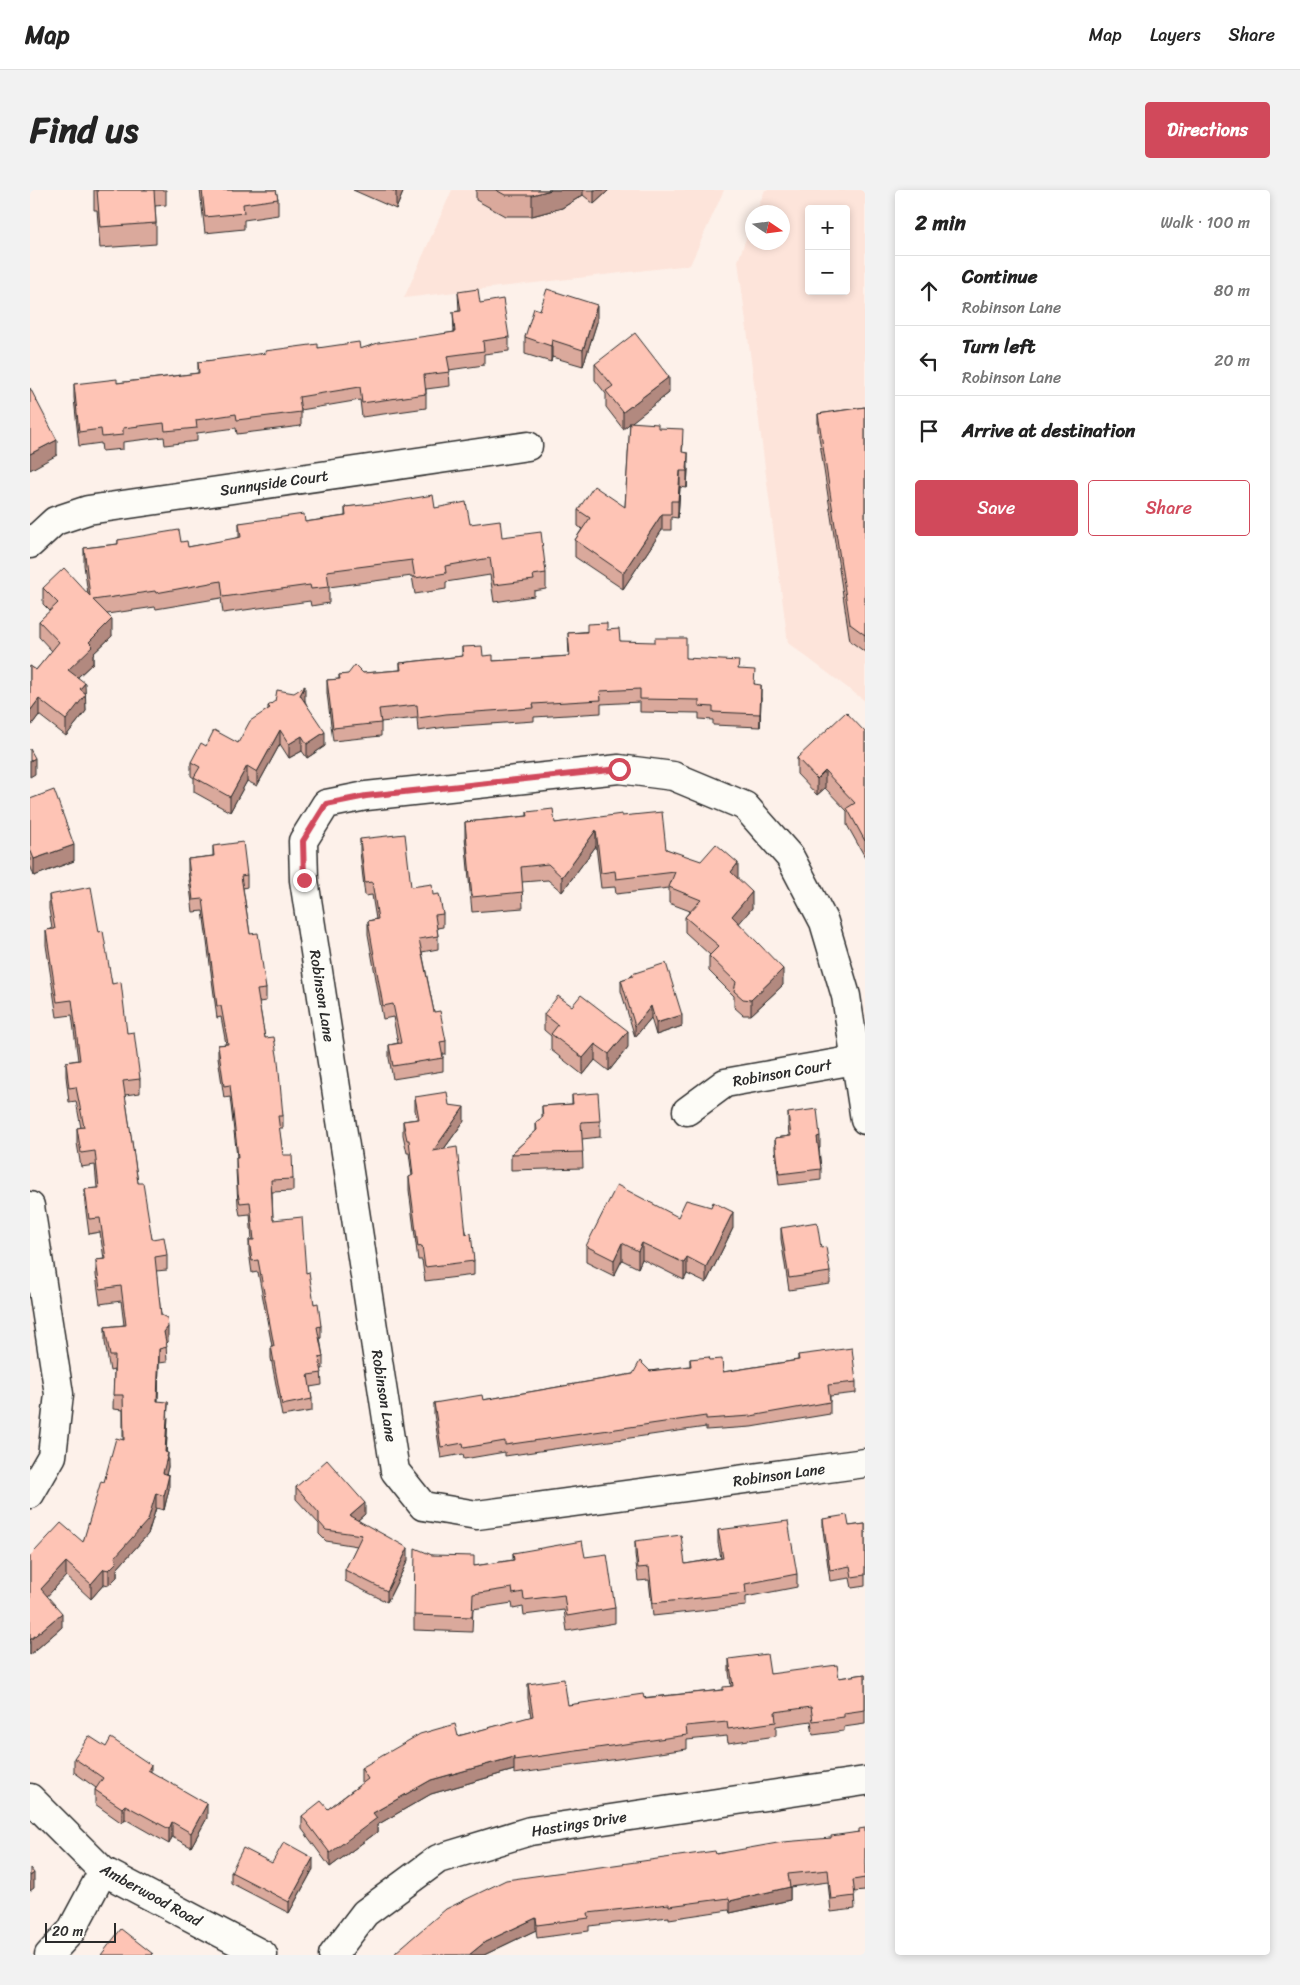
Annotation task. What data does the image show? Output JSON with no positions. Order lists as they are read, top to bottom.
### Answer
{
  "streets": {
    "street": [
      "Sunnyside Court",
      "Robinson Lane",
      "Robinson Court",
      "Hastings Drive",
      "Amberwood Road"
    ]
  },
  "crossings": [
    ["Robinson Lane", "Robinson Court"]
  ],
  "scale_bar": "20 m",
  "north": "right",
  "page": {
    "header": "Map",
    "nav": ["Map", "Layers", "Share"],
    "title": "Find us",
    "buttons": [
      "Directions",
      ["Save", "Share"]
    ],
    "heading": ["2 min", "Walk · 100 m"],
    "map_buttons": ["+", "−"],
    "list": [
      ["Continue", "Robinson Lane", "80 m"],
      ["Turn left", "Robinson Lane", "20 m"],
      "Arrive at destination"
    ],
    "scale": "20 m"
  }
}
